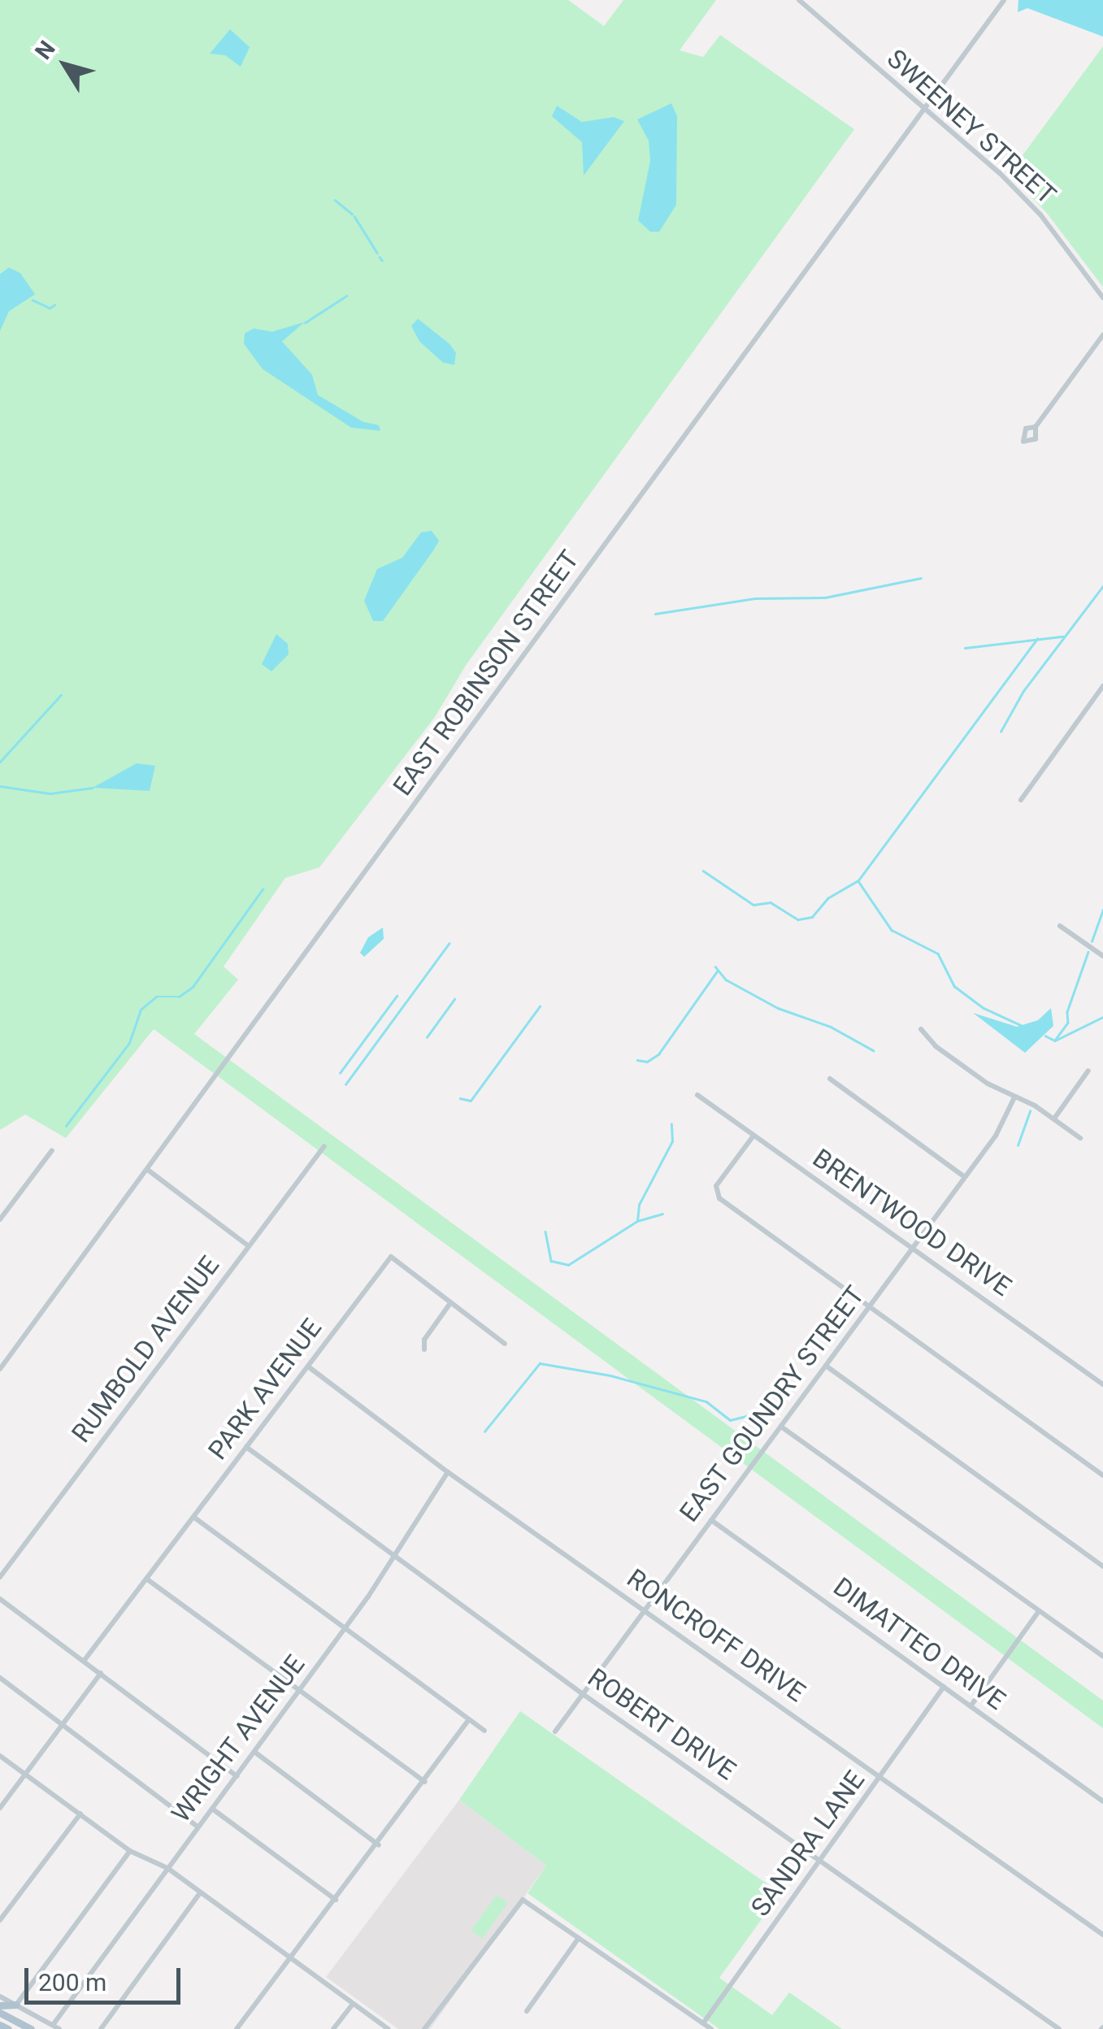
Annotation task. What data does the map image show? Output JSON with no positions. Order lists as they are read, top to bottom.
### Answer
{
  "streets": {
    "street": [
      "SWEENEY STREET",
      "EAST ROBINSON STREET",
      "BRENTWOOD DRIVE",
      "RUMBOLD AVENUE",
      "PARK AVENUE",
      "EAST GOUNDRY STREET",
      "RONCROFF DRIVE",
      "DIMATTEO DRIVE",
      "ROBERT DRIVE",
      "WRIGHT AVENUE",
      "SANDRA LANE"
    ]
  },
  "crossings": [
    ["SWEENEY STREET", "EAST ROBINSON STREET"],
    ["BRENTWOOD DRIVE", "EAST GOUNDRY STREET"],
    ["PARK AVENUE", "RONCROFF DRIVE"],
    ["PARK AVENUE", "ROBERT DRIVE"],
    ["EAST GOUNDRY STREET", "RONCROFF DRIVE"],
    ["EAST GOUNDRY STREET", "DIMATTEO DRIVE"],
    ["EAST GOUNDRY STREET", "ROBERT DRIVE"],
    ["RONCROFF DRIVE", "WRIGHT AVENUE"],
    ["RONCROFF DRIVE", "SANDRA LANE"],
    ["DIMATTEO DRIVE", "SANDRA LANE"],
    ["ROBERT DRIVE", "WRIGHT AVENUE"],
    ["ROBERT DRIVE", "SANDRA LANE"]
  ],
  "scale_bar": "200 m",
  "north": "top left"
}
